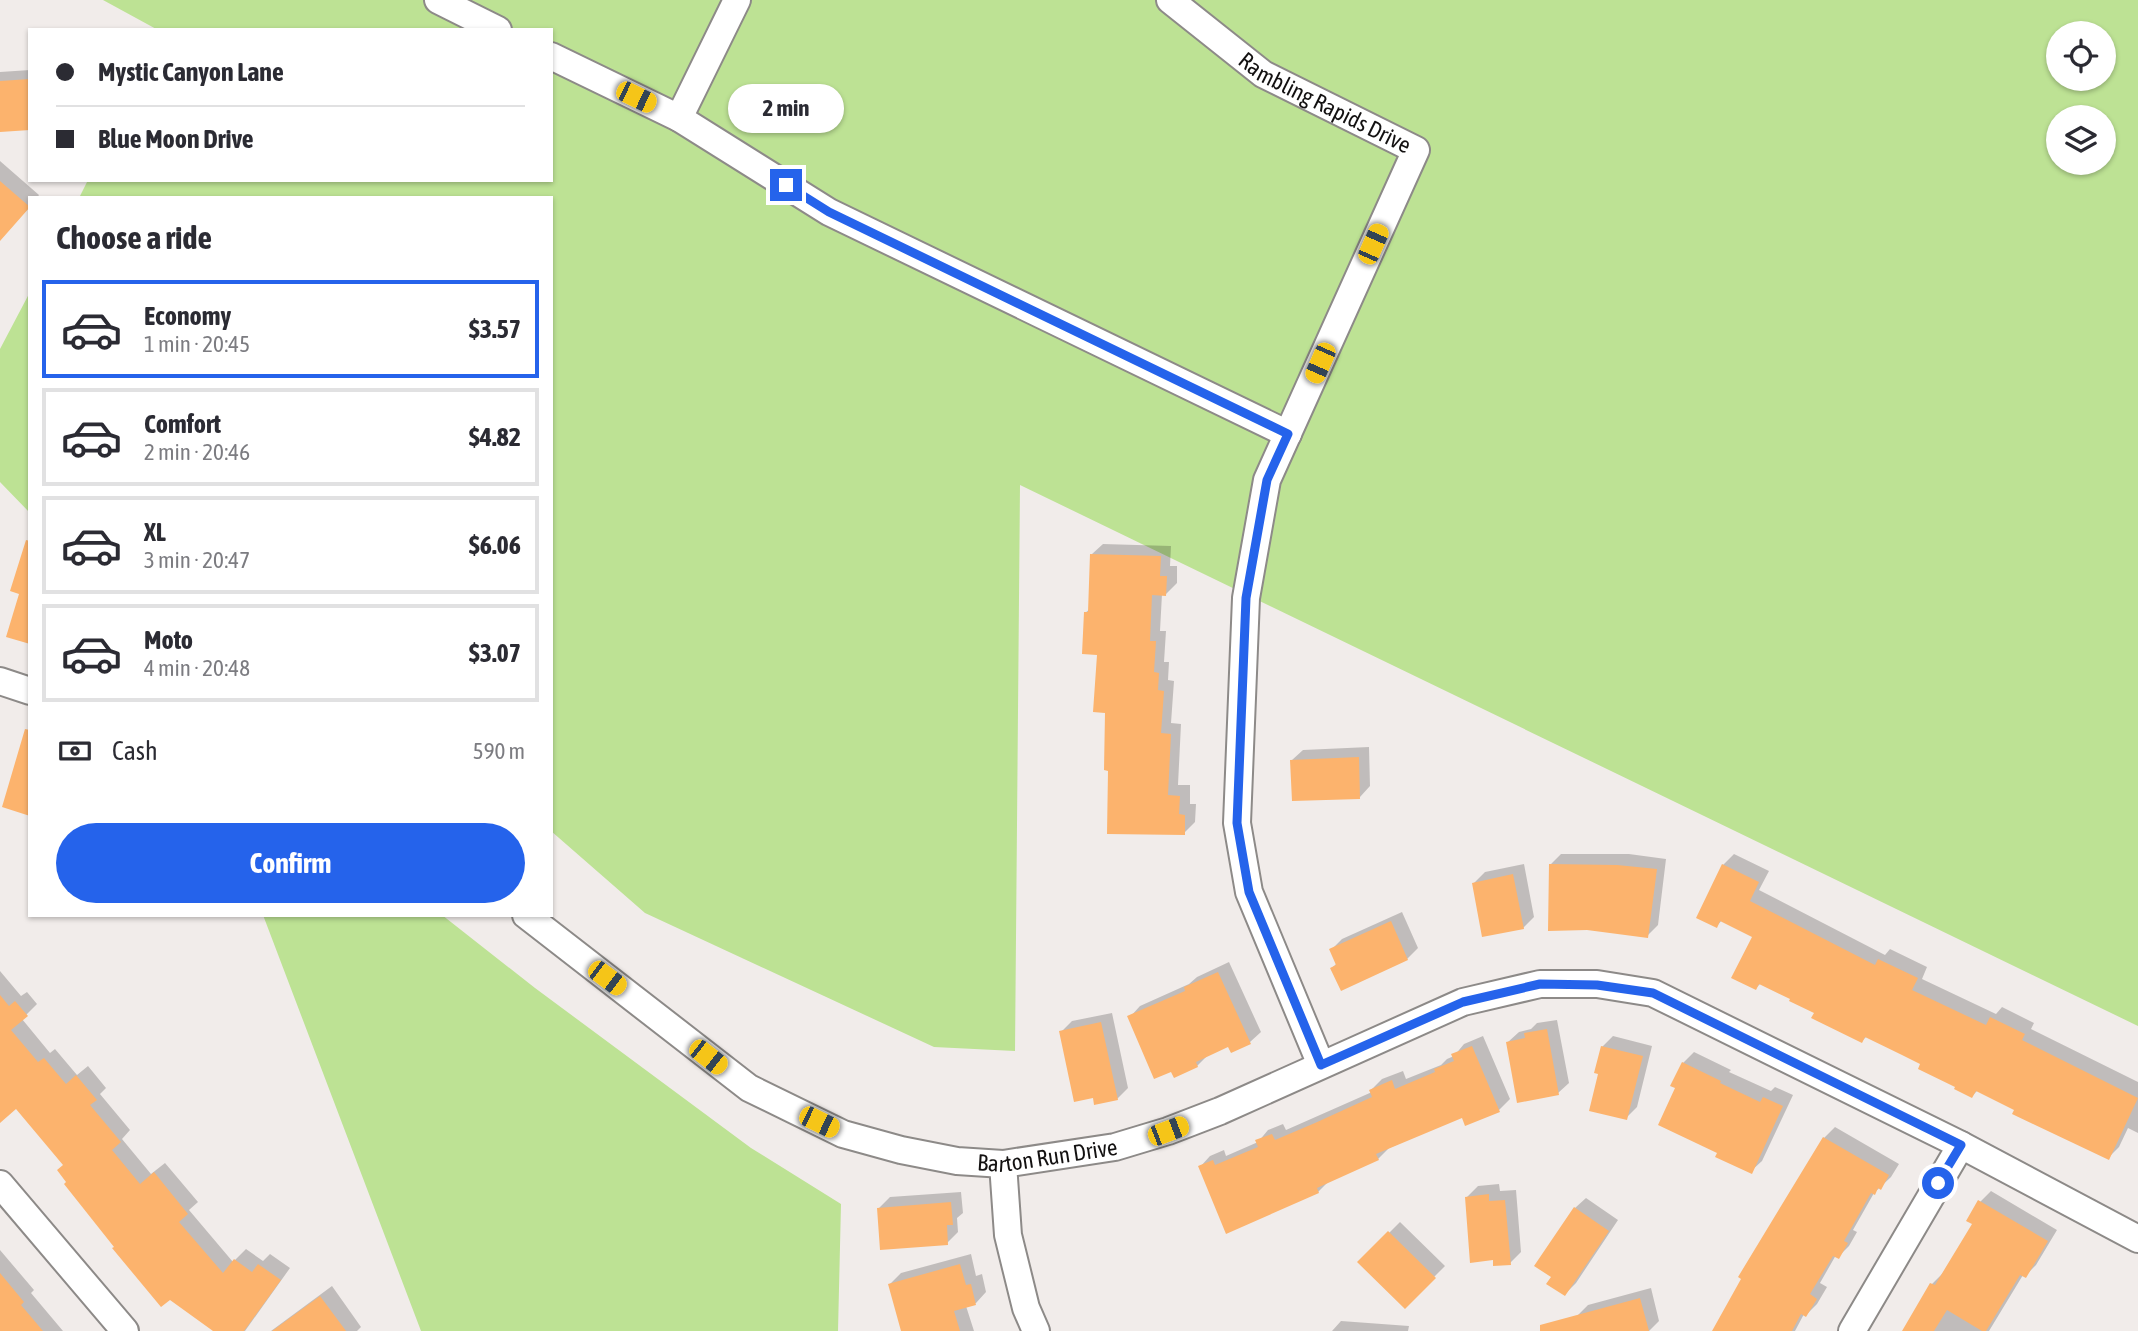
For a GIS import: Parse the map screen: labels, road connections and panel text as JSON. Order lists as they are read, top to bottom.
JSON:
{
  "streets": {
    "street": ["Rambling Rapids Drive", "Barton Run Drive"]
  },
  "crossings": [
    ["Rambling Rapids Drive", "Barton Run Drive"]
  ],
  "page": {
    "banner": ["Mystic Canyon Lane", "Blue Moon Drive"],
    "bubble": "2 min",
    "heading": "Choose a ride",
    "list": [
      {
        "name": "Economy",
        "note": "1 min · 20:45",
        "value": "$3.57"
      },
      {
        "name": "Comfort",
        "note": "2 min · 20:46",
        "value": "$4.82"
      },
      {
        "name": "XL",
        "note": "3 min · 20:47",
        "value": "$6.06"
      },
      {
        "name": "Moto",
        "note": "4 min · 20:48",
        "value": "$3.07"
      }
    ],
    "pay": ["Cash", "590 m"],
    "buttons": "Confirm"
  }
}
